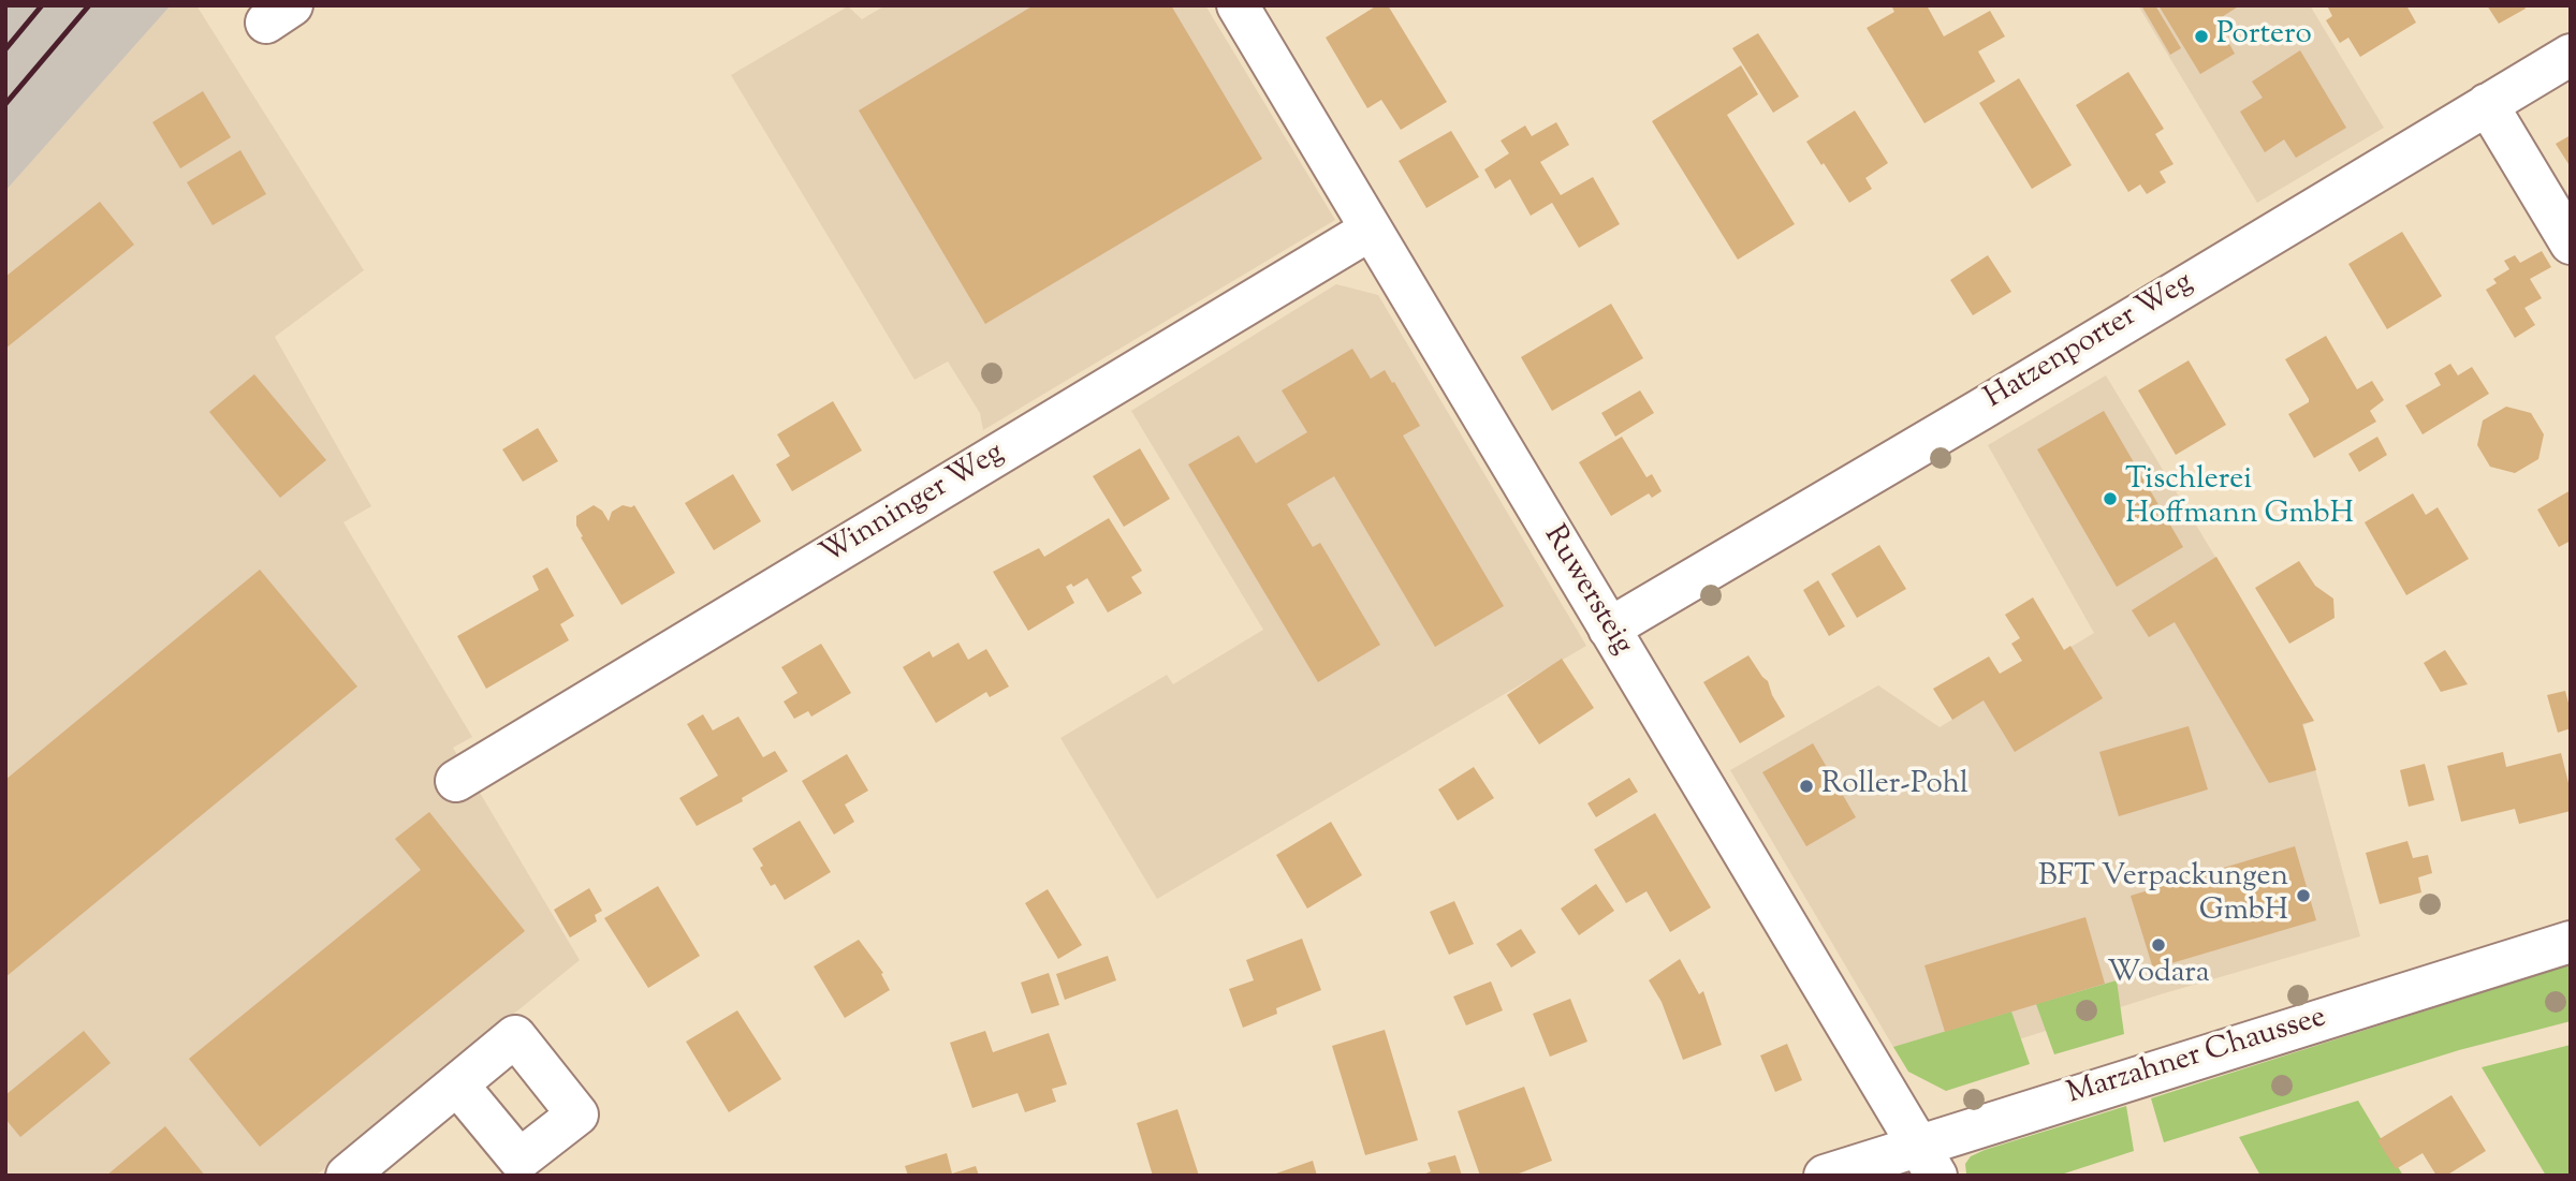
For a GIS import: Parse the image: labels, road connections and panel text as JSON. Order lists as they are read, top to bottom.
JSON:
{
  "streets": {
    "street": [
      "Hatzenporter Weg",
      "Winninger Weg",
      "Ruwersteig",
      "Marzahner Chaussee"
    ]
  },
  "crossings": [
    ["Hatzenporter Weg", "Ruwersteig"],
    ["Winninger Weg", "Ruwersteig"],
    ["Ruwersteig", "Marzahner Chaussee"]
  ],
  "places": [
    "Portero",
    "Tischlerei Hoffmann GmbH",
    "Roller-Pohl",
    "BFT Verpackungen GmbH",
    "Wodara"
  ]
}
